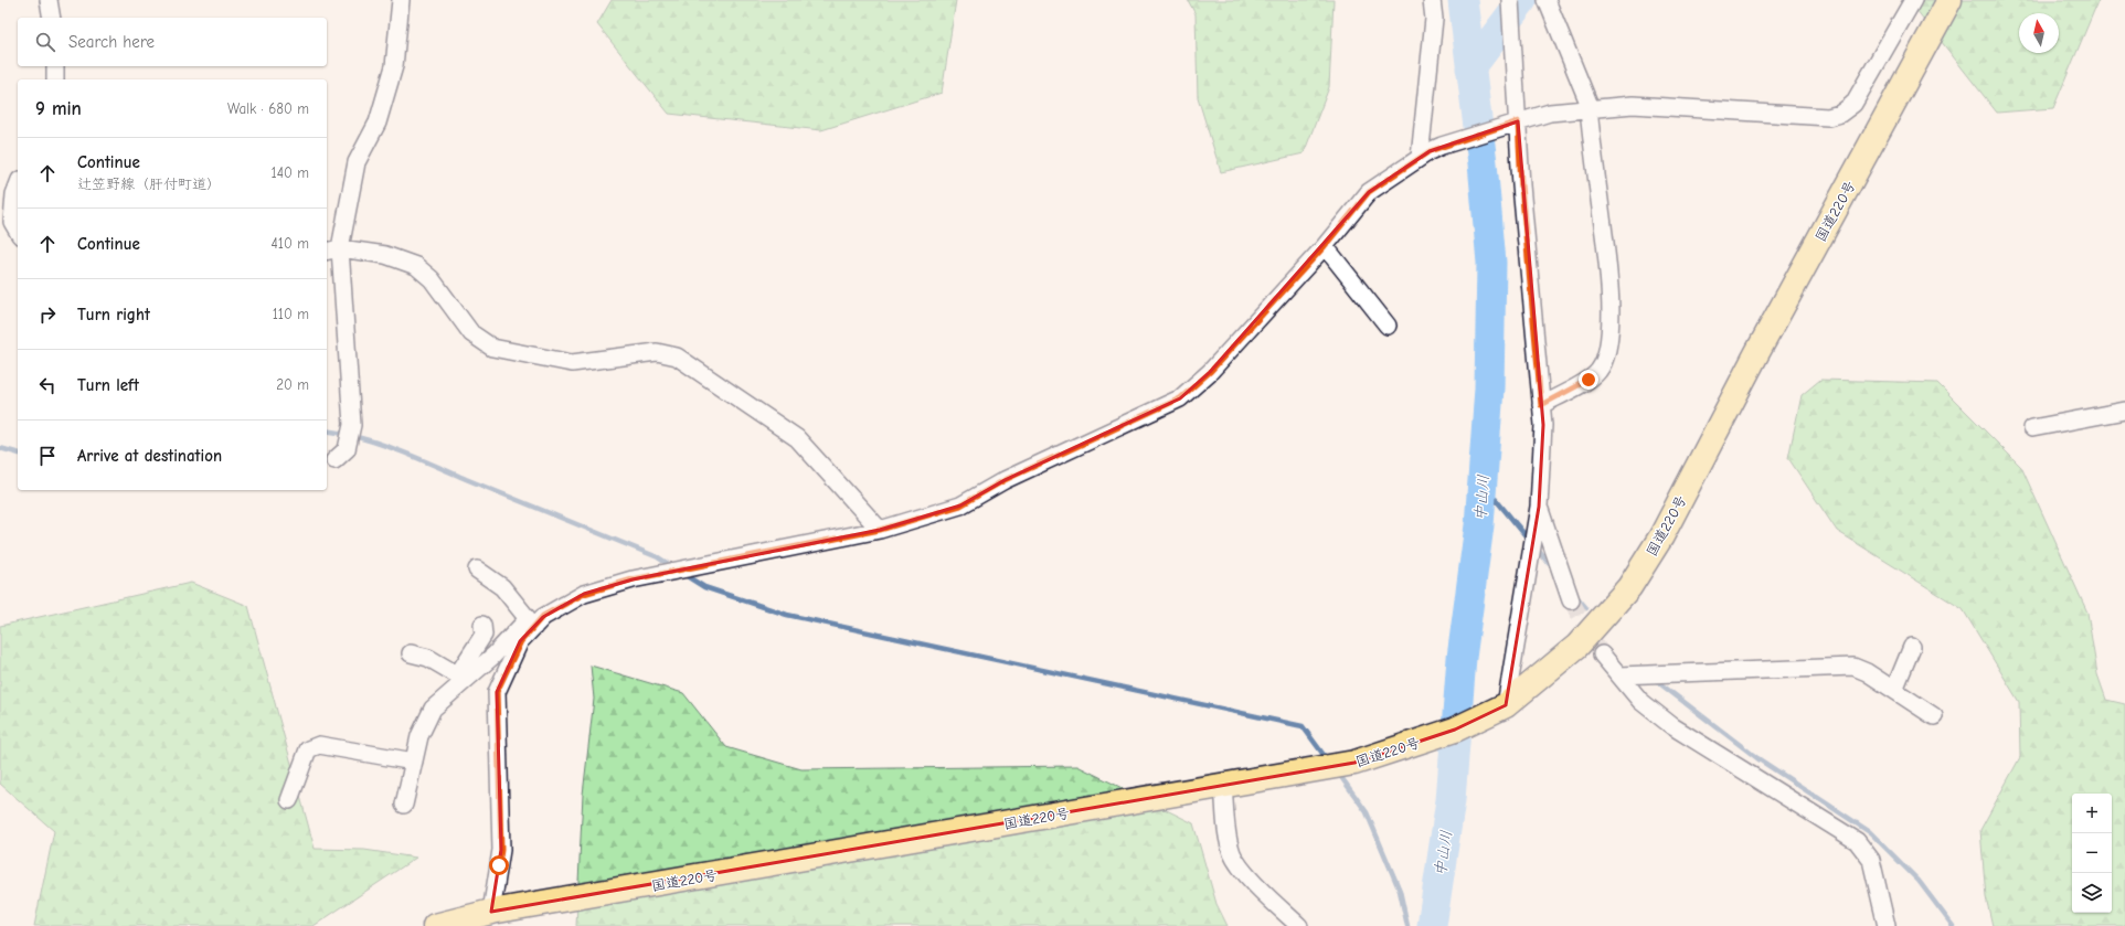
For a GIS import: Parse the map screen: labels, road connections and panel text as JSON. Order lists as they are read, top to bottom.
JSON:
{
  "streets": {
    "highway": ["国道220号"]
  },
  "water": ["中山川"],
  "north": "top",
  "page": {
    "search": "Search here",
    "heading": ["9 min", "Walk · 680 m"],
    "list": [
      ["Continue", "辻笠野線（肝付町道）", "140 m"],
      ["Continue", "410 m"],
      ["Turn right", "110 m"],
      ["Turn left", "20 m"],
      "Arrive at destination"
    ],
    "map_buttons": ["+", "−"]
  }
}
